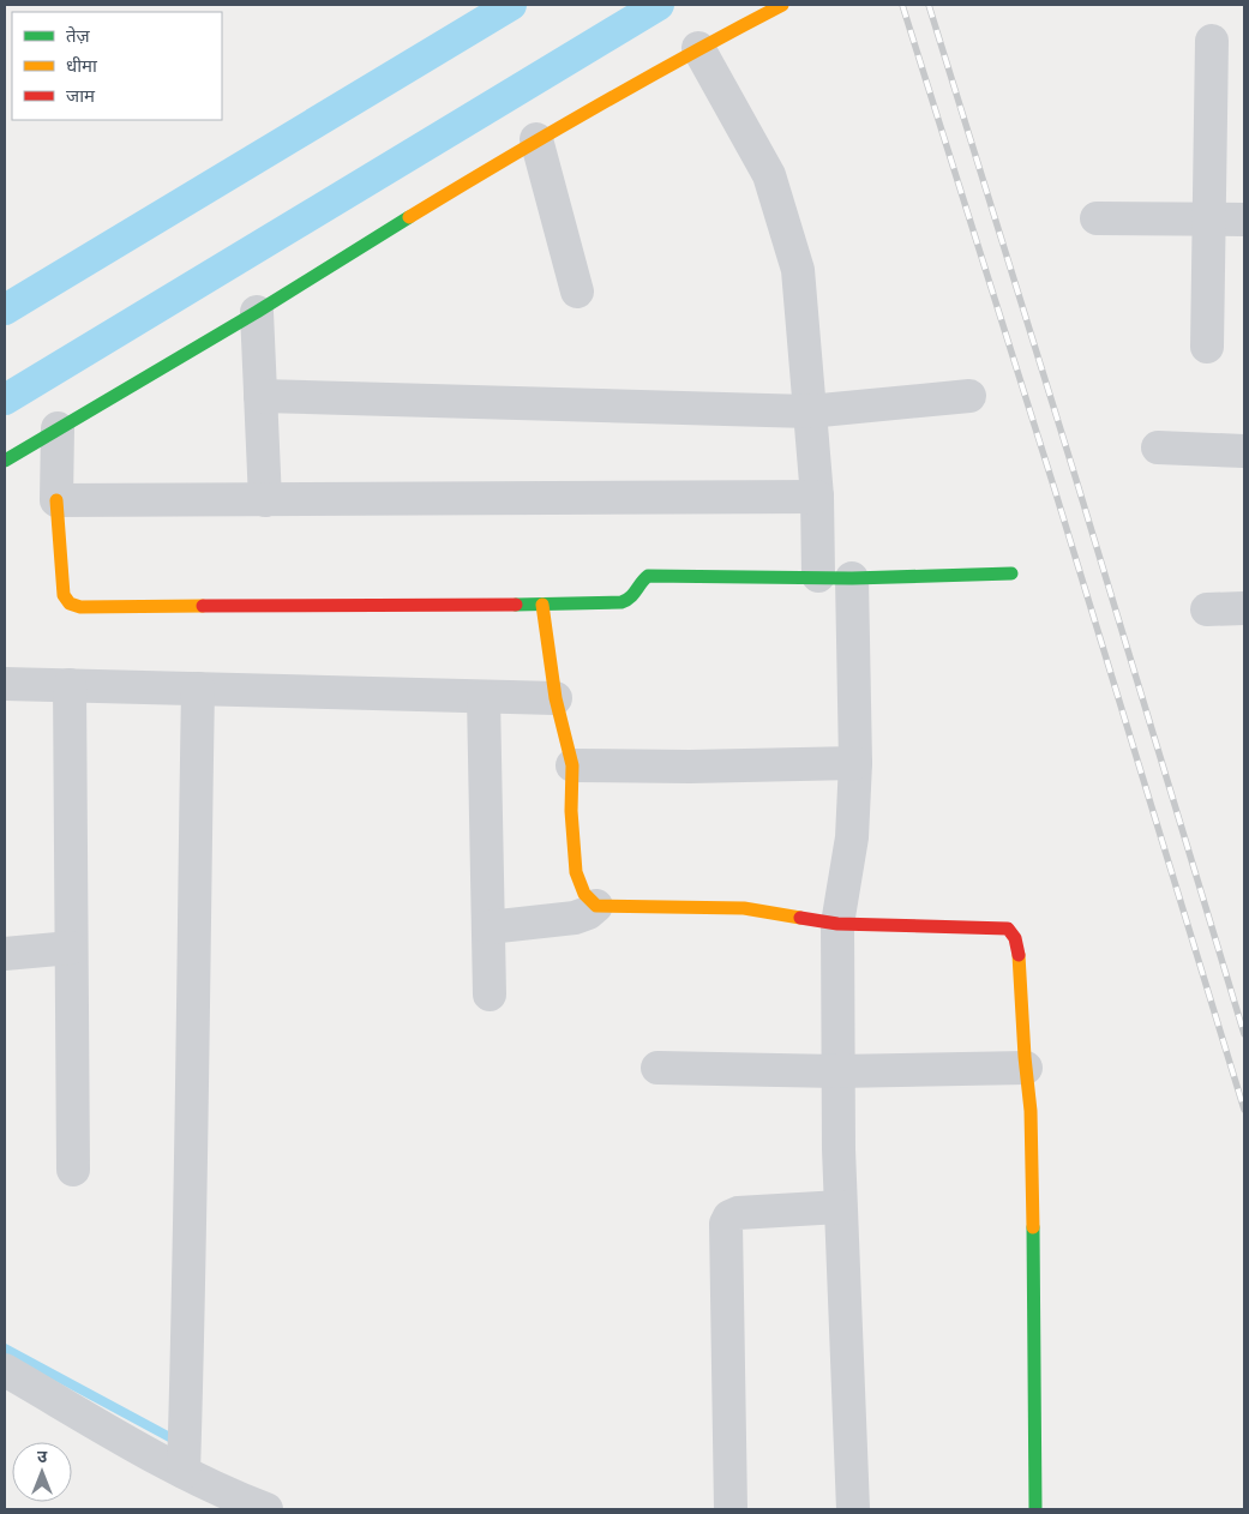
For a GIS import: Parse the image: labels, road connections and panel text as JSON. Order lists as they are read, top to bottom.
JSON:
{
  "legend": ["तेज़", "धीमा", "जाम"],
  "north": "top"
}
